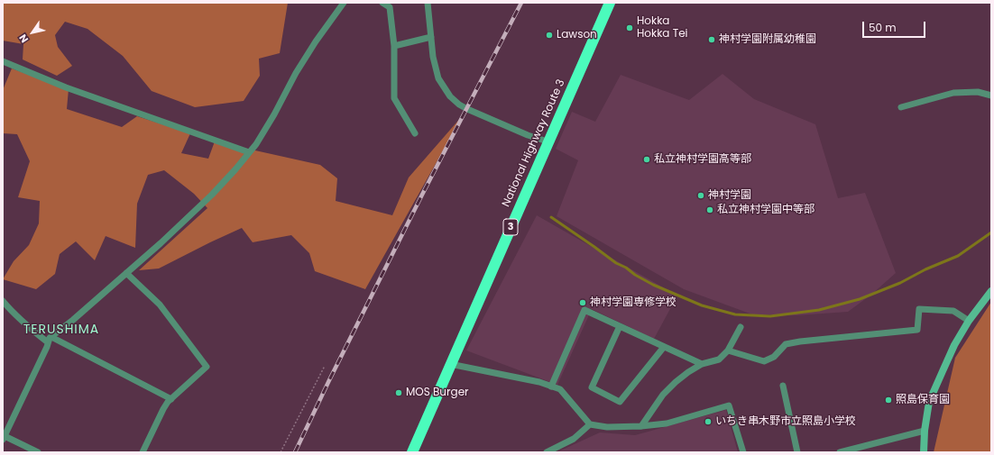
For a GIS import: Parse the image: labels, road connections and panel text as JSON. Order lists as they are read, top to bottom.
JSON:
{
  "streets": {
    "highway": ["National Highway Route 3", "3"]
  },
  "districts": ["TERUSHIMA"],
  "places": [
    "Hokka Hokka Tei",
    "Lawson",
    "神村学園附属幼稚園",
    "私立神村学園高等部",
    "神村学園",
    "私立神村学園中等部",
    "神村学園専修学校",
    "MOS Burger",
    "照島保育園",
    "いちき串木野市立照島小学校"
  ],
  "scale_bar": "50 m",
  "north": "bottom left"
}
